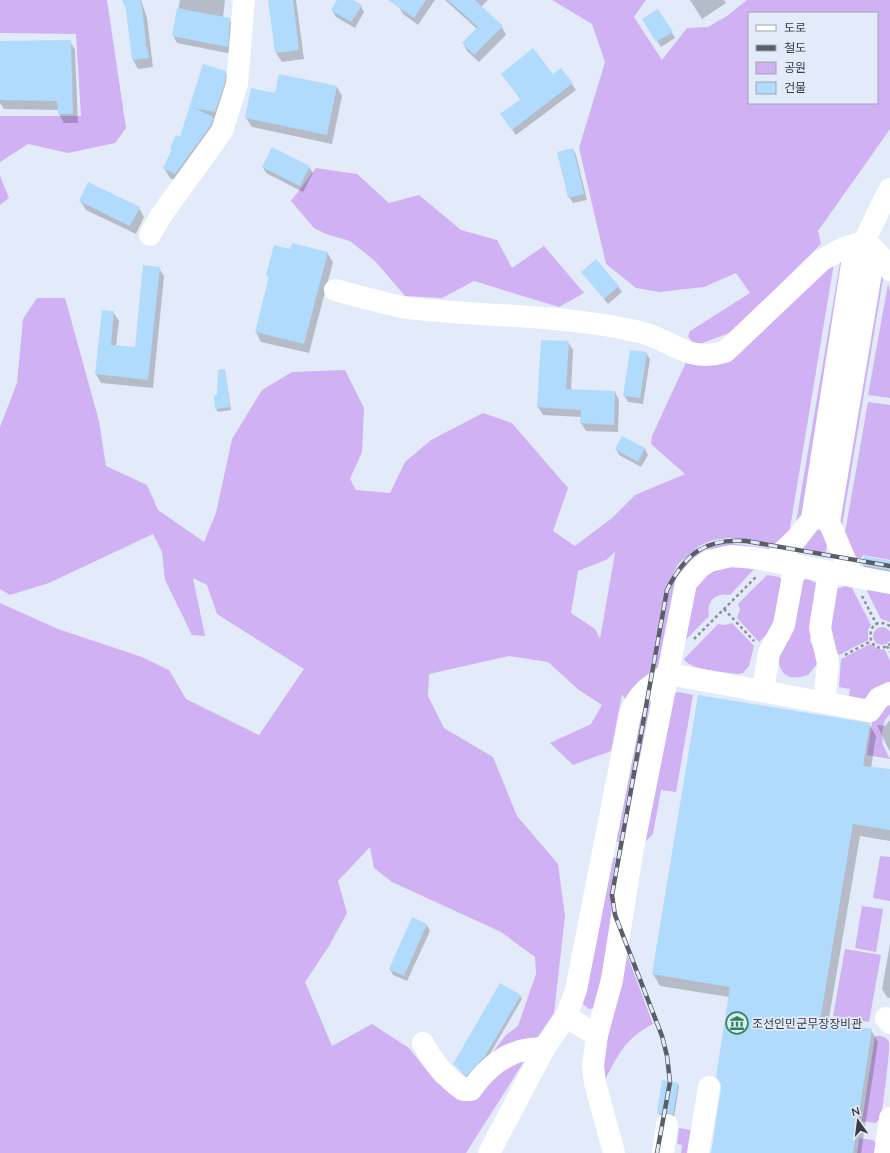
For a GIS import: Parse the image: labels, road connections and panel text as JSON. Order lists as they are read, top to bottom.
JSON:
{
  "places": {
    "museum": ["조선인민군무장장비관"]
  },
  "legend": [
    "도로",
    "철도",
    "공원",
    "건물"
  ],
  "north": "top"
}
